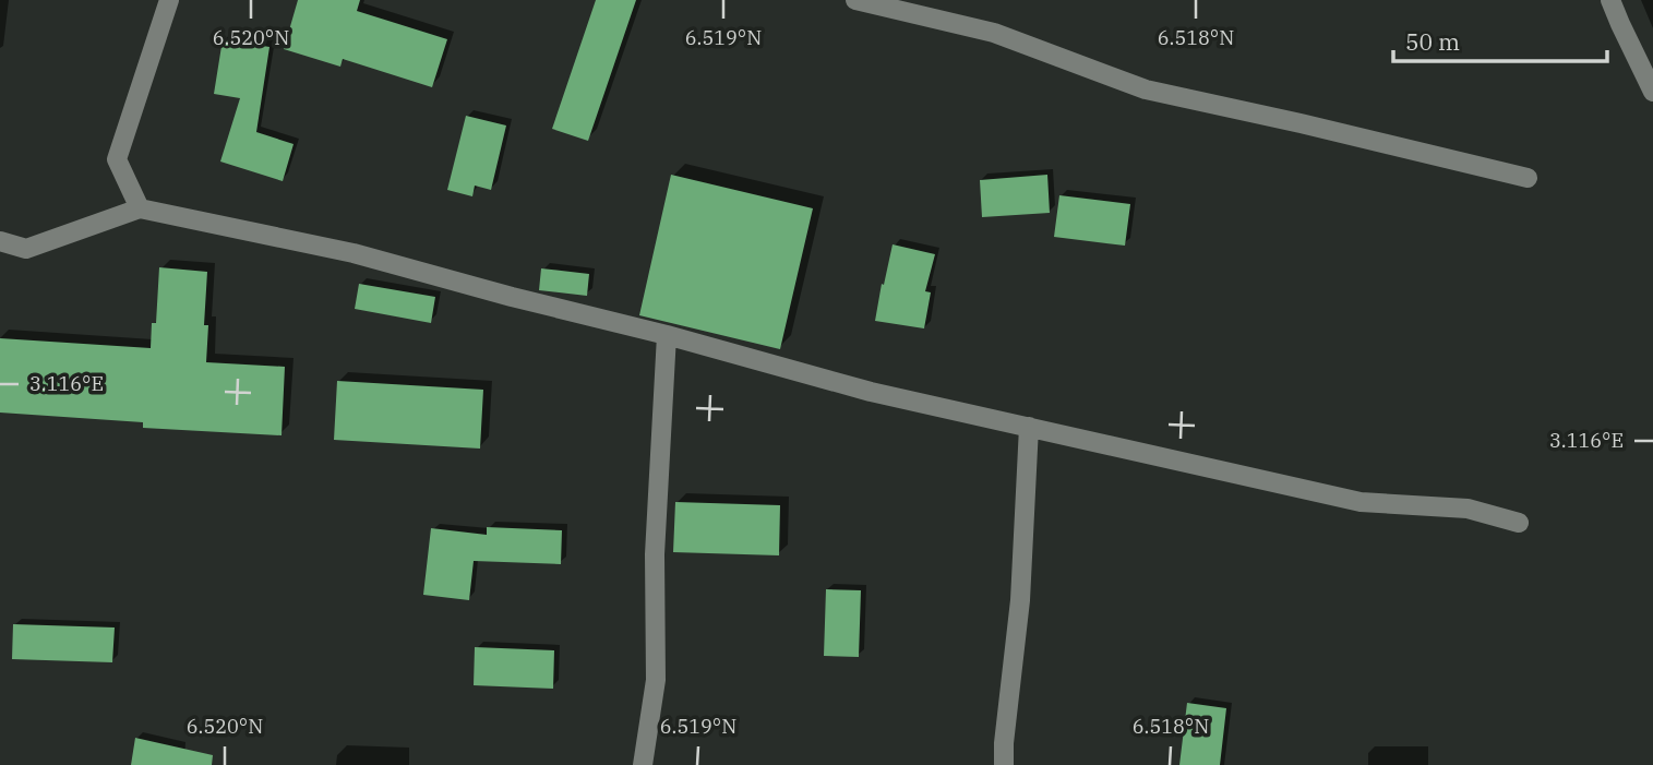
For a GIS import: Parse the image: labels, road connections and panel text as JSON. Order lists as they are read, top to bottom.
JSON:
{
  "scale_bar": "50 m",
  "coordinates": [
    "6.520°N",
    "6.519°N",
    "6.518°N",
    "3.116°E"
  ]
}
